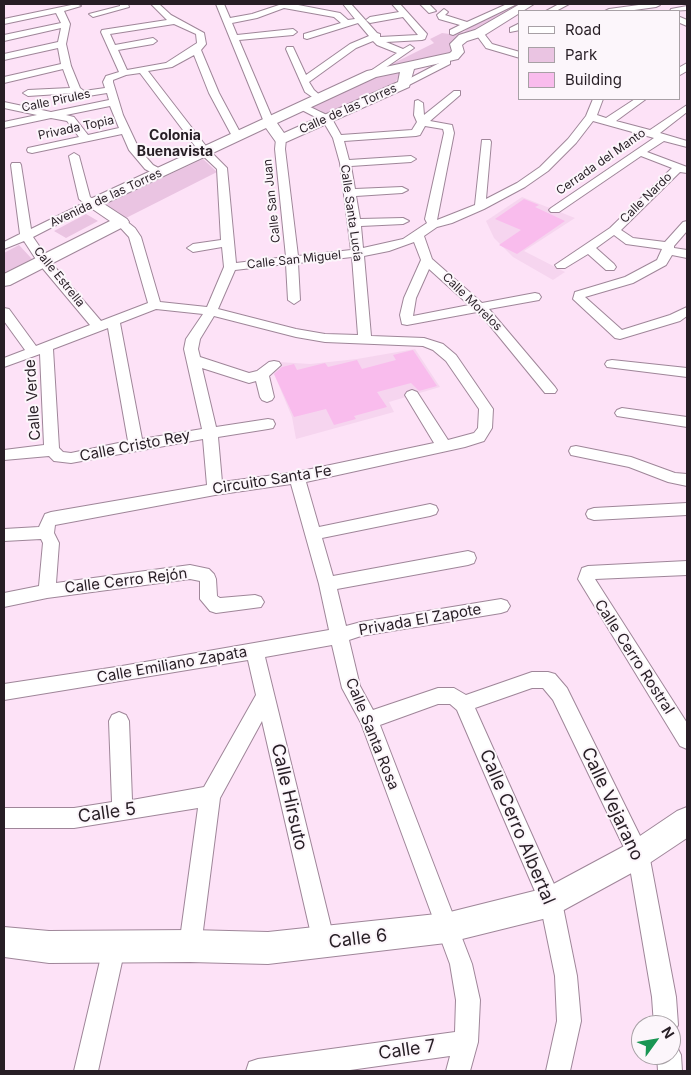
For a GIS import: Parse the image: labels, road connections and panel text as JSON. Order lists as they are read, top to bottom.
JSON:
{
  "streets": {
    "street": [
      "Calle Pirules",
      "Calle de las Torres",
      "Privada Topia",
      "Cerrada del Manto",
      "Avenida de las Torres",
      "Calle Nardo",
      "Calle San Juan",
      "Calle Santa Lucía",
      "Calle San Miguel",
      "Calle Estrella",
      "Calle Morelos",
      "Calle Verde",
      "Calle Cristo Rey",
      "Circuito Santa Fe",
      "Calle Cerro Rejón",
      "Privada El Zapote",
      "Calle Cerro Rostral",
      "Calle Emiliano Zapata",
      "Calle Santa Rosa",
      "Calle Hirsuto",
      "Calle Vejarano",
      "Calle 5",
      "Calle Cerro Albertal",
      "Calle 6",
      "Calle 7"
    ]
  },
  "crossings": [
    ["Calle de las Torres", "Avenida de las Torres"],
    ["Calle de las Torres", "Calle San Juan"],
    ["Calle de las Torres", "Calle Santa Lucía"],
    ["Avenida de las Torres", "Calle Estrella"],
    ["Calle San Juan", "Calle San Miguel"],
    ["Calle Santa Lucía", "Calle San Miguel"],
    ["Calle Santa Lucía", "Circuito Santa Fe"],
    ["Calle San Miguel", "Calle Morelos"],
    ["Calle Verde", "Calle Cristo Rey"],
    ["Circuito Santa Fe", "Calle Santa Rosa"],
    ["Privada El Zapote", "Calle Emiliano Zapata"],
    ["Privada El Zapote", "Calle Santa Rosa"],
    ["Calle Emiliano Zapata", "Calle Santa Rosa"],
    ["Calle Emiliano Zapata", "Calle Hirsuto"],
    ["Calle Santa Rosa", "Calle 6"],
    ["Calle Santa Rosa", "Calle 7"],
    ["Calle Hirsuto", "Calle 6"],
    ["Calle Vejarano", "Calle Cerro Albertal"],
    ["Calle Vejarano", "Calle 6"],
    ["Calle Cerro Albertal", "Calle 6"]
  ],
  "districts": ["Colonia Buenavista"],
  "legend": ["Road", "Park", "Building"],
  "north": "top right"
}
